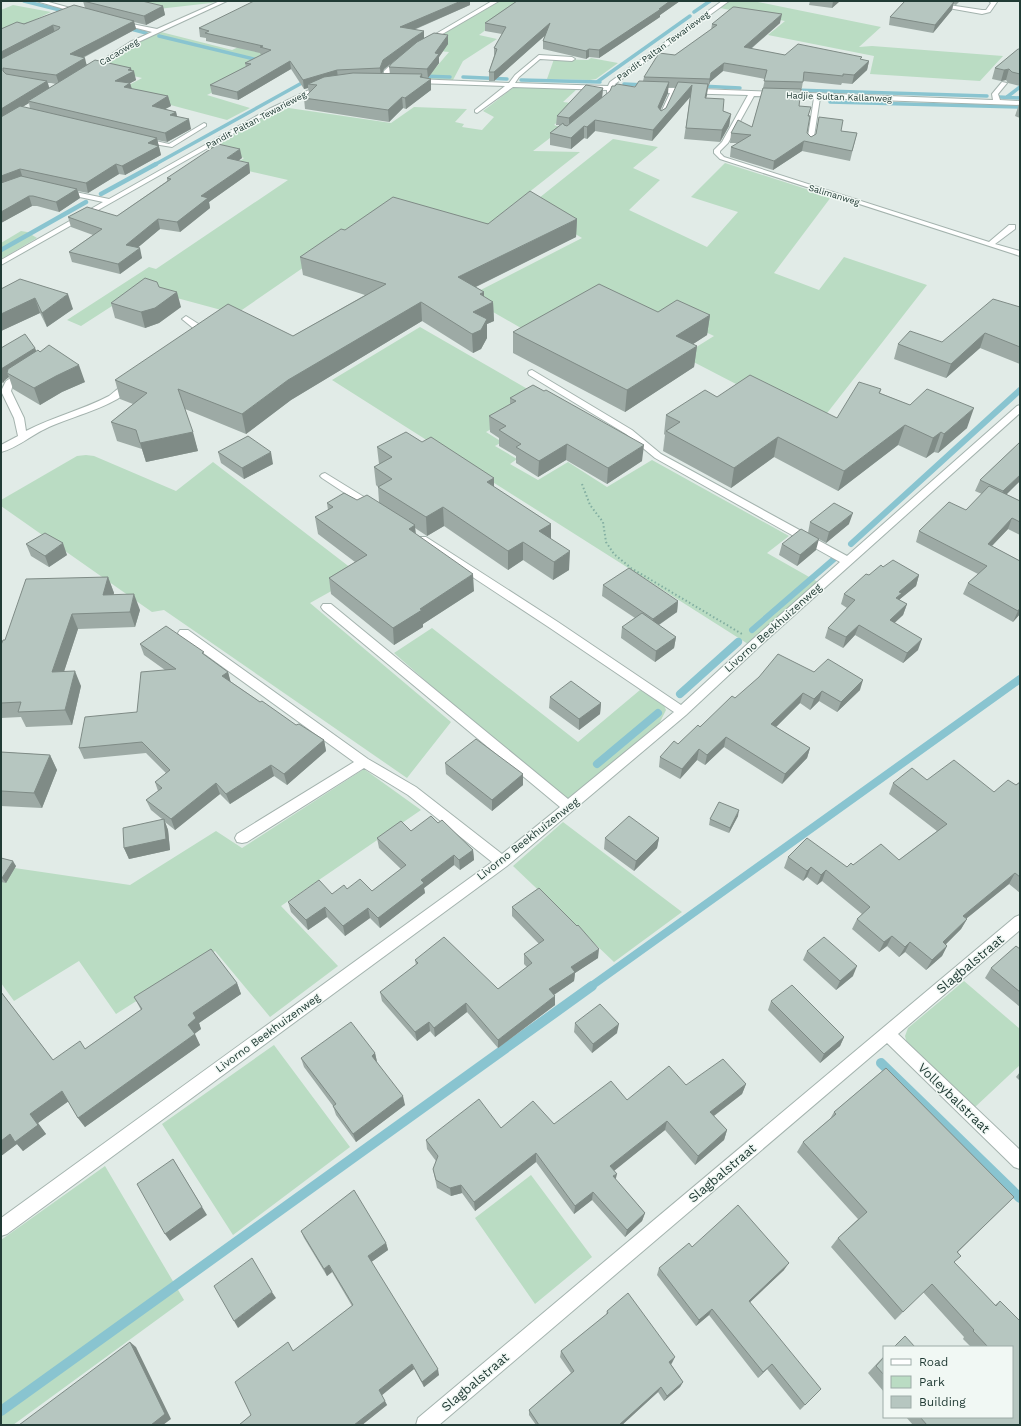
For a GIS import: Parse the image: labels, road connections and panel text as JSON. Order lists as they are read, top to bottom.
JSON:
{
  "streets": {
    "street": [
      "Pandit Paltan Tewarieweg",
      "Cacaoweg",
      "Hadjie Sultan Kallanweg",
      "Salimanweg",
      "Livorno Beekhuizenweg",
      "Slagbalstraat",
      "Volleybalstraat"
    ]
  },
  "crossings": [
    ["Hadjie Sultan Kallanweg", "Salimanweg"],
    ["Slagbalstraat", "Volleybalstraat"]
  ],
  "legend": ["Road", "Park", "Building"]
}
